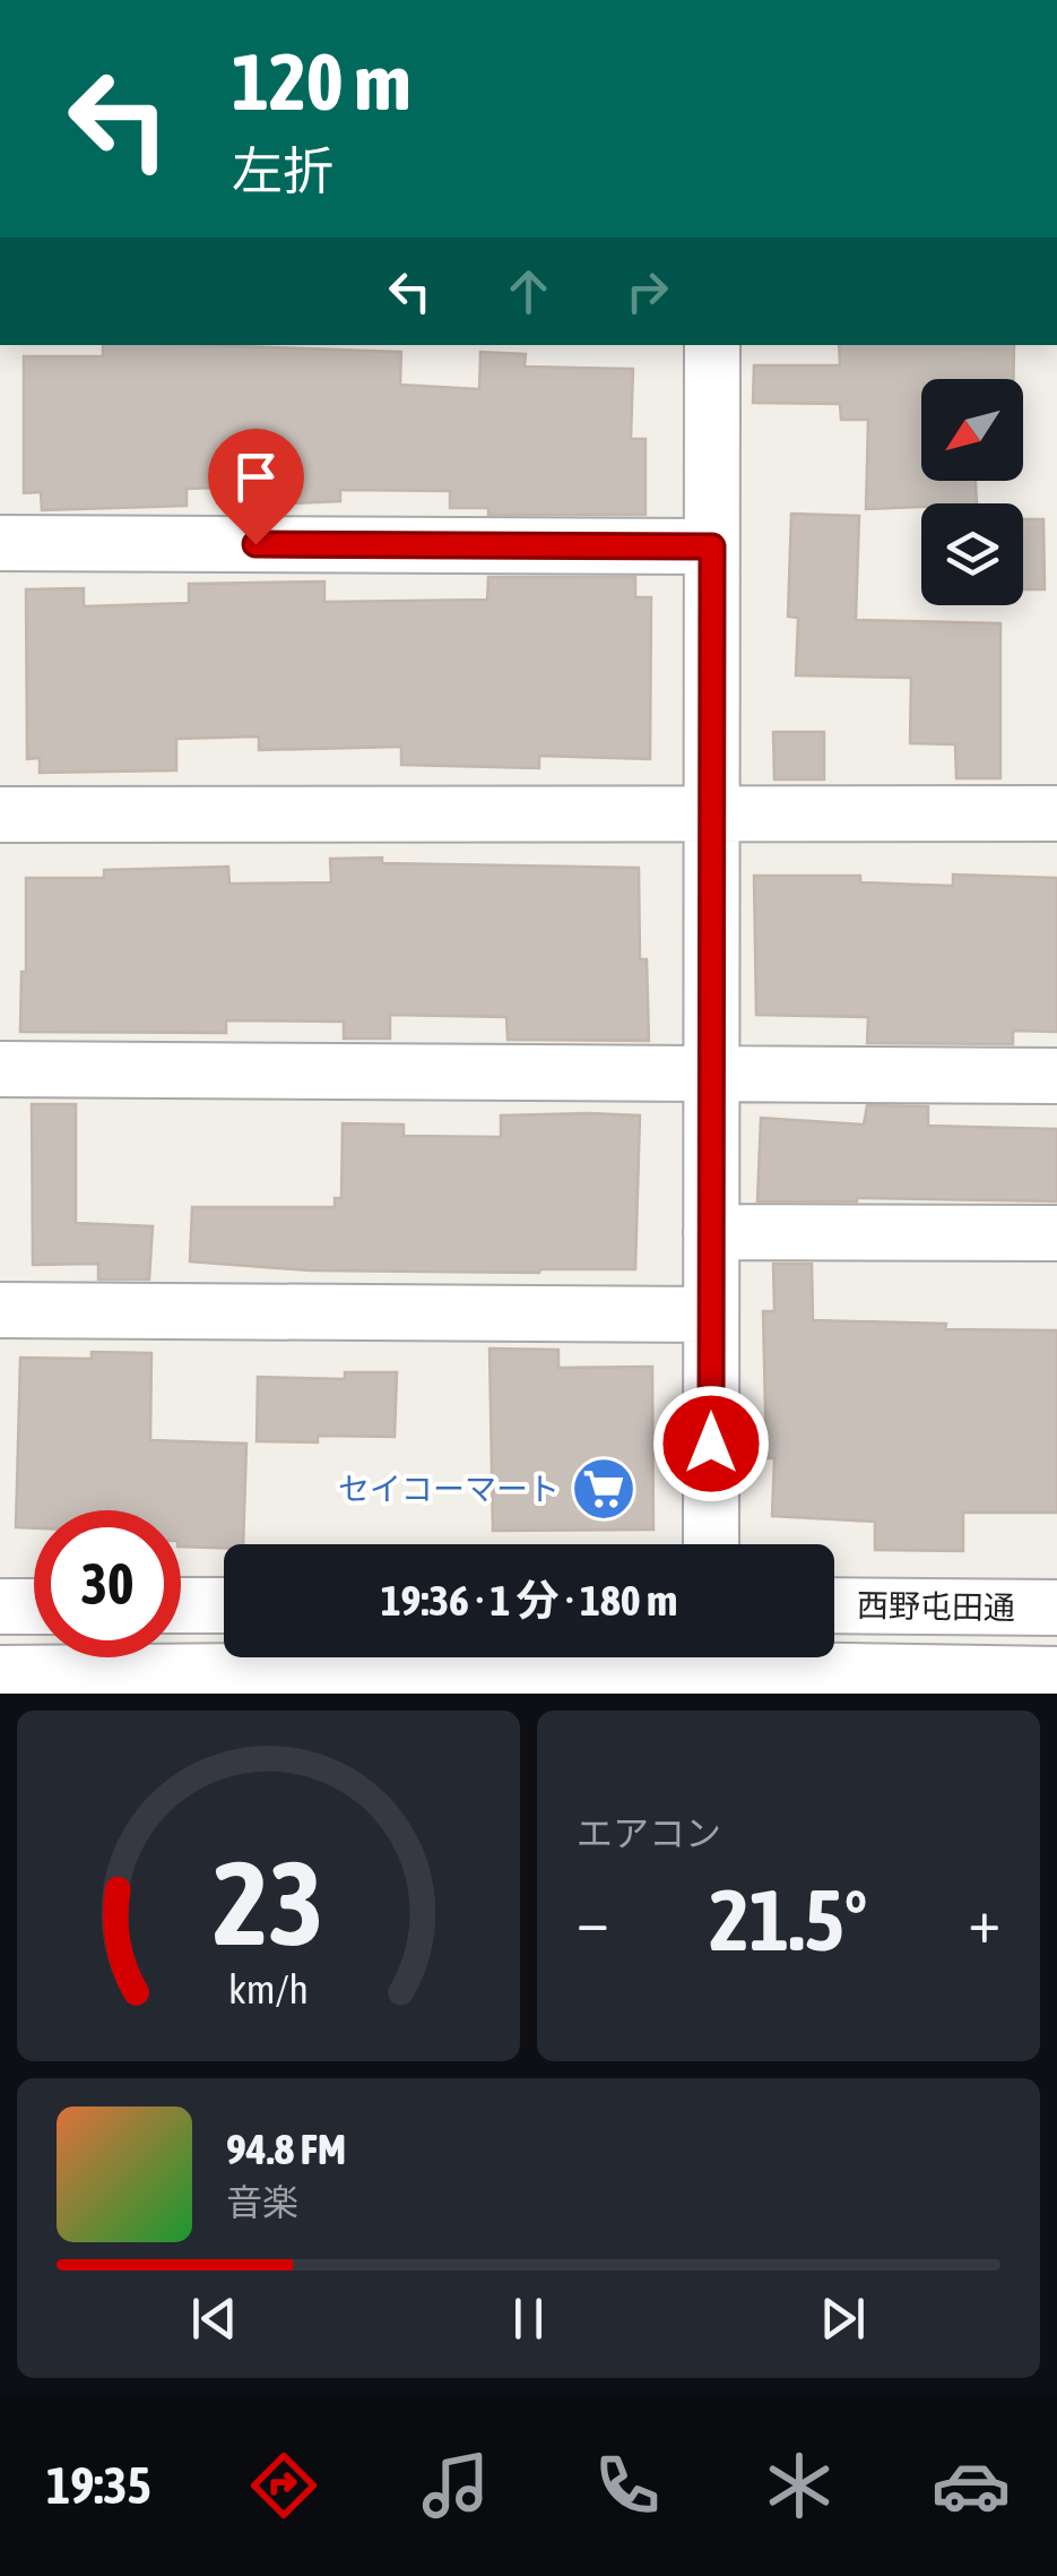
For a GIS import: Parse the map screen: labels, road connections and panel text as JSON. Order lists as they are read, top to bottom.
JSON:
{
  "streets": {
    "street": ["西野屯田通"]
  },
  "places": {
    "supermarket": ["セイコーマート"]
  },
  "north": "bottom left",
  "page": {
    "turn": ["120 m", "左折"],
    "limit": "30",
    "trip": "19:36 · 1 分 · 180 m",
    "tile": "エアコン",
    "heat": ["−", "21.5°", "+"],
    "song": ["94.8 FM", "音楽"],
    "tabs": "19:35",
    "gauge": ["23", "km/h"]
  }
}
